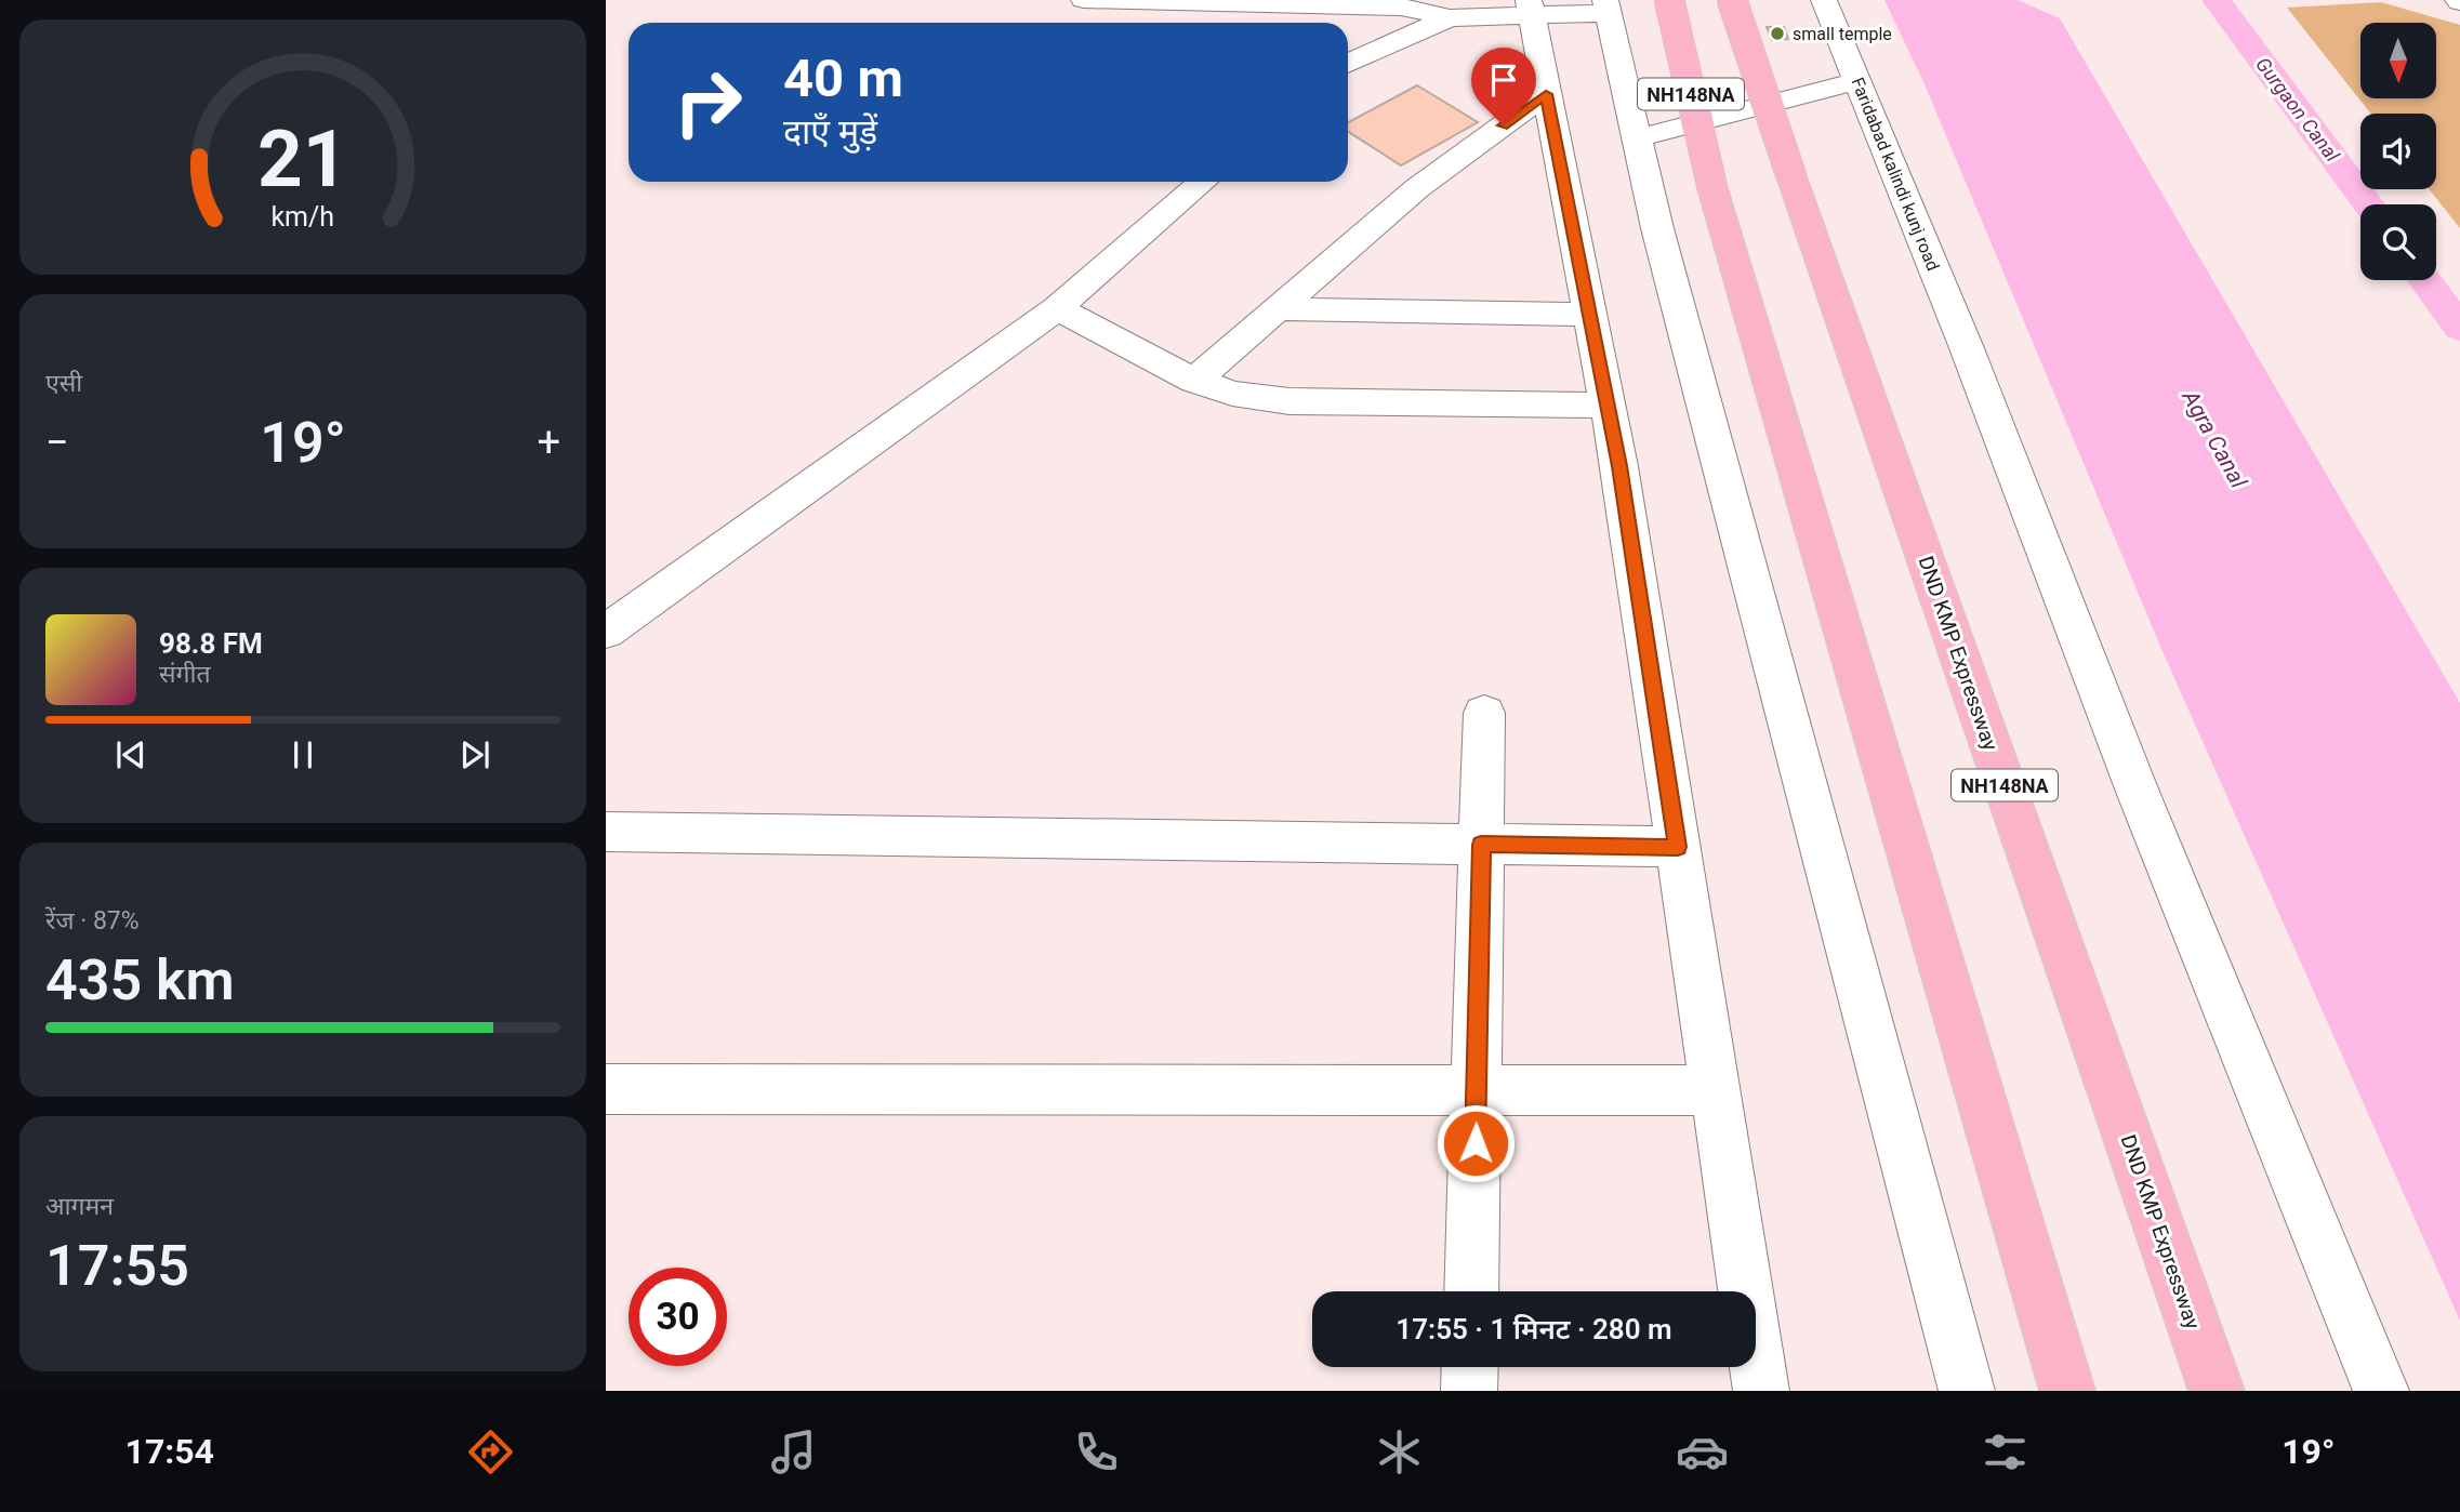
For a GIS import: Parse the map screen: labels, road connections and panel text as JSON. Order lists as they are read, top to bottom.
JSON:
{
  "streets": {
    "highway": ["NH148NA", "DND KMP Expressway"],
    "street": ["Faridabad kalindi kunj road"]
  },
  "water": ["Gurgaon Canal", "Agra Canal"],
  "places": ["small temple"],
  "north": "bottom",
  "page": {
    "turn": ["40 m", "दाएँ मुड़ें"],
    "tile": [
      "एसी",
      ["रेंज · 87%", "435 km"],
      ["आगमन", "17:55"]
    ],
    "heat": ["−", "19°", "+"],
    "song": ["98.8 FM", "संगीत"],
    "limit": "30",
    "trip": "17:55 · 1 मिनट · 280 m",
    "tabs": ["17:54", "19°"],
    "gauge": ["21", "km/h"]
  }
}
